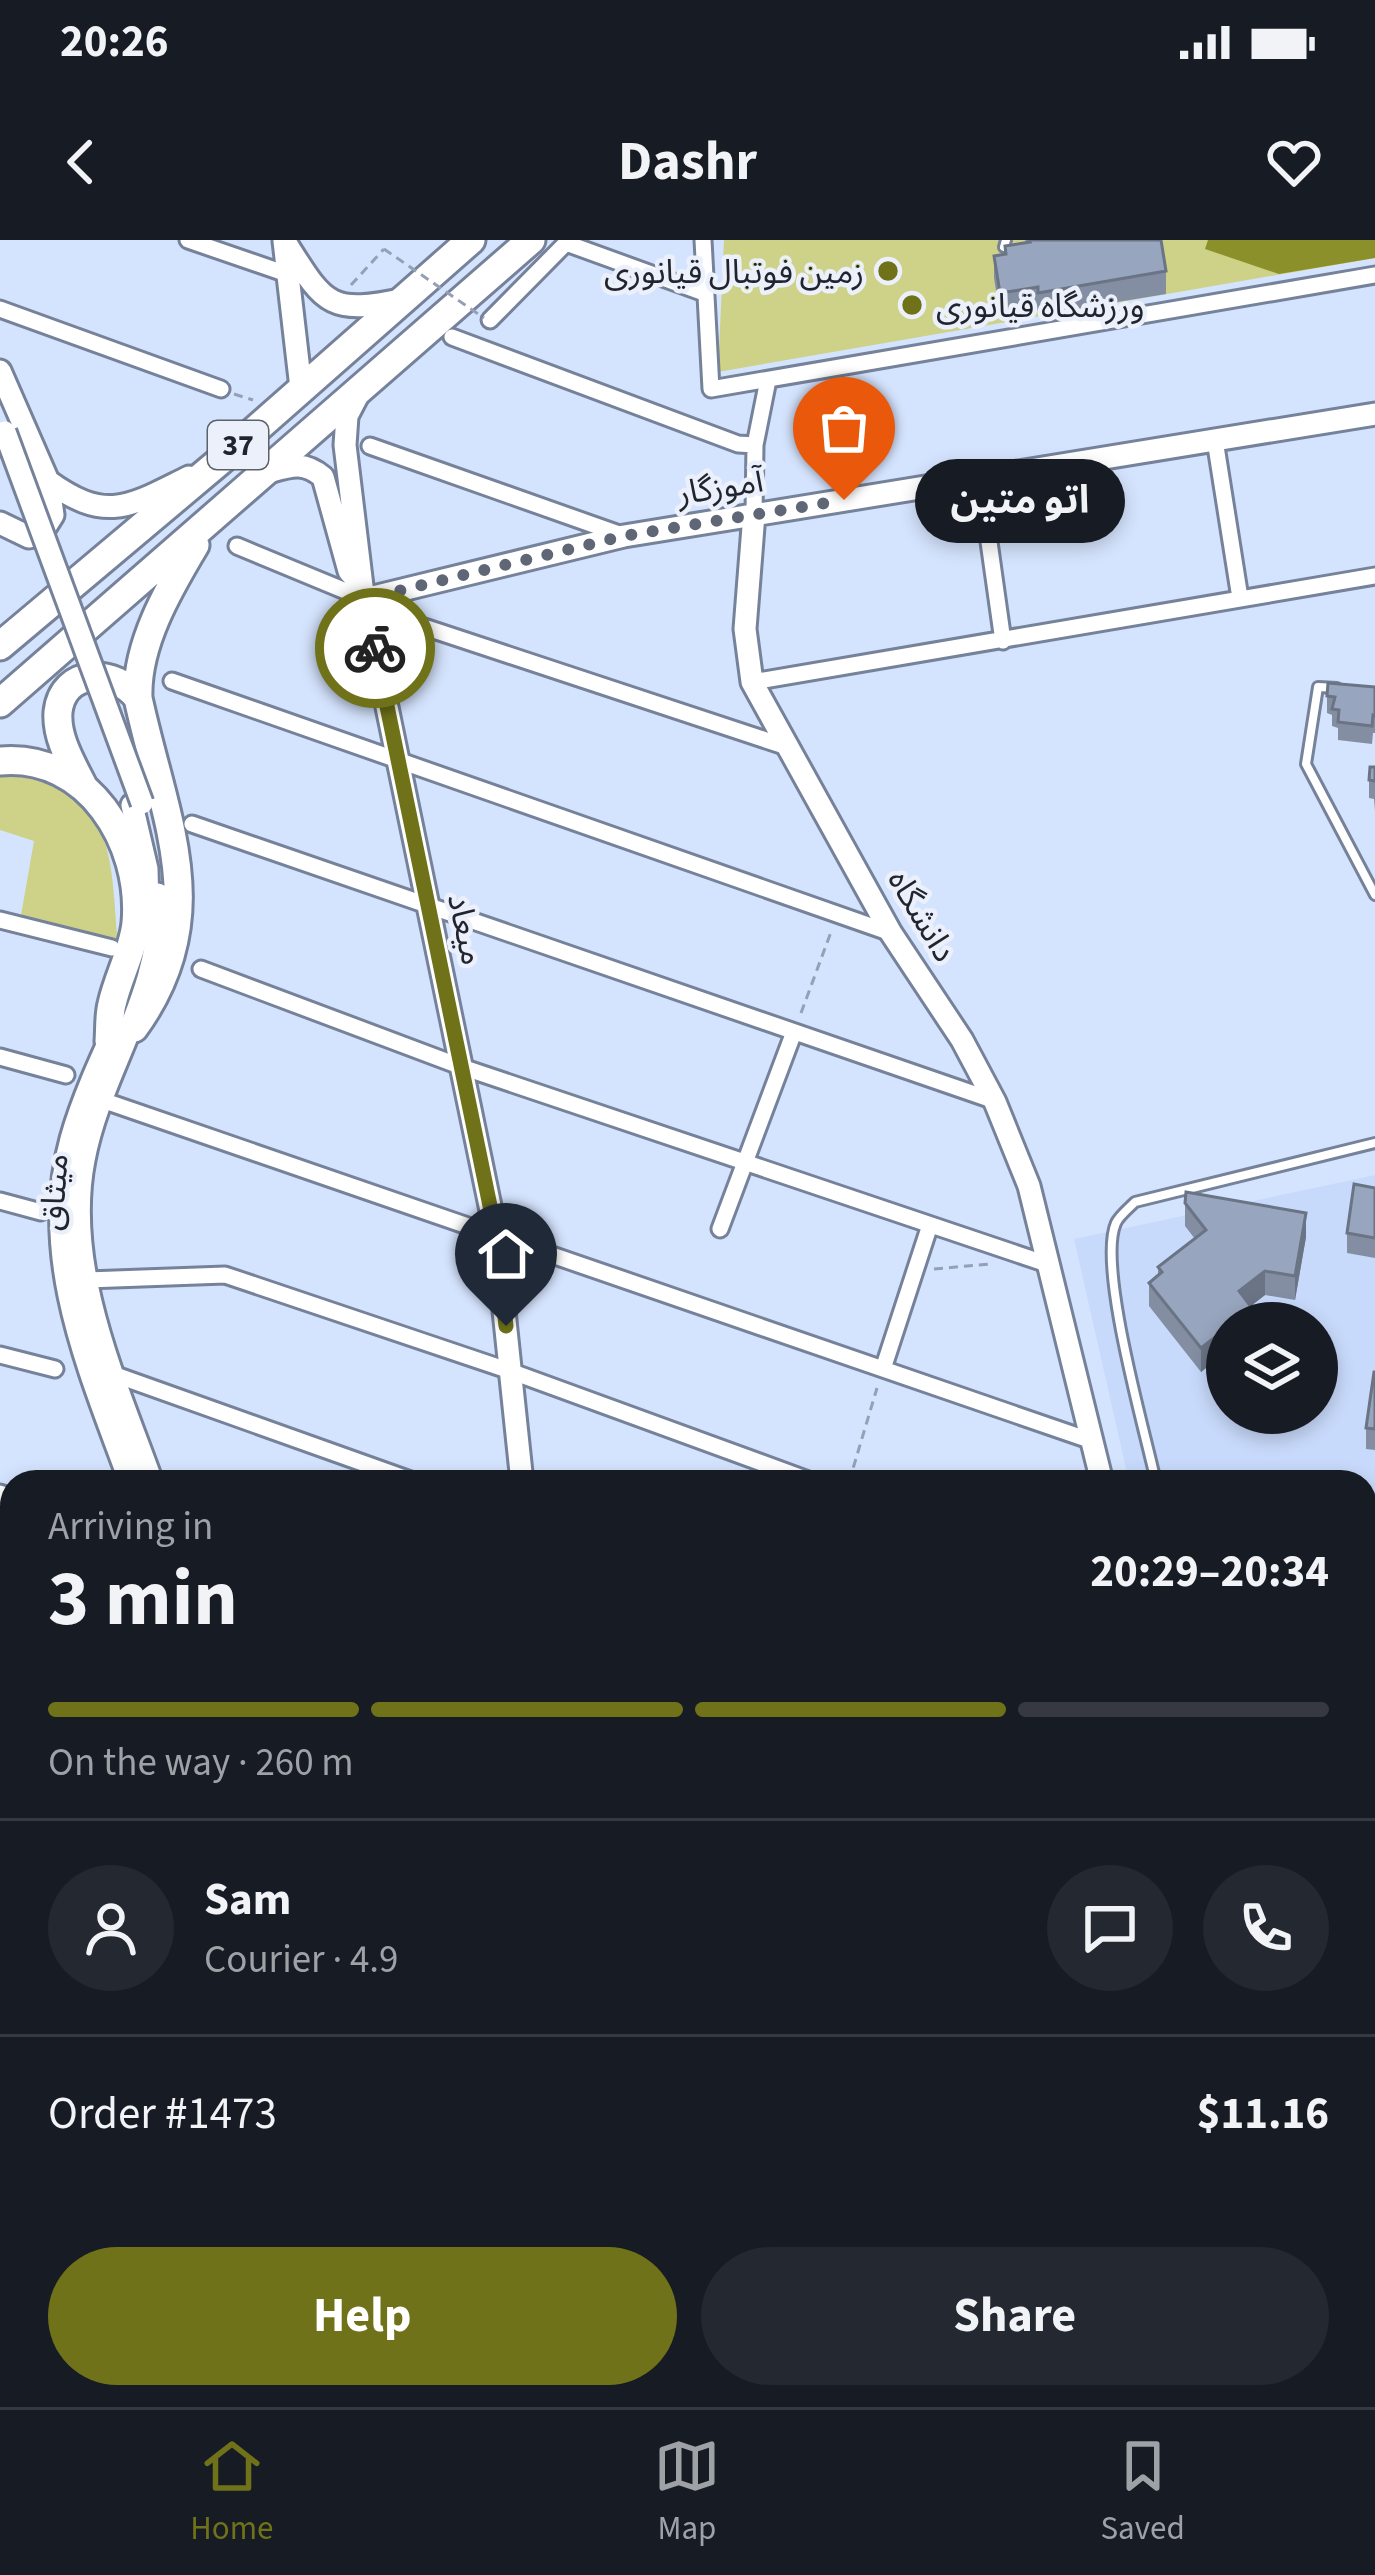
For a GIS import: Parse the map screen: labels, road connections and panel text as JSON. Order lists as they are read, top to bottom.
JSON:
{
  "streets": {
    "highway": ["37"],
    "street": [
      "آموزگار",
      "دانشگاه",
      "میعاد",
      "میثاق"
    ]
  },
  "crossings": [
    ["37", "میعاد"],
    ["آموزگار", "دانشگاه"],
    ["آموزگار", "میعاد"]
  ],
  "places": ["زمین فوتبال قیانوری", "ورزشگاه قیانوری", "اتو متین"],
  "page": {
    "status": "20:26",
    "header": "Dashr",
    "bubble": "اتو متین",
    "heading": ["3 min", "Arriving in", "20:29–20:34"],
    "panel": [
      "Sam",
      "Courier · 4.9",
      "Order #1473",
      "$11.16"
    ],
    "bar": "On the way · 260 m",
    "buttons": ["Help", "Share"],
    "tabs": ["Home", "Map", "Saved"]
  }
}
